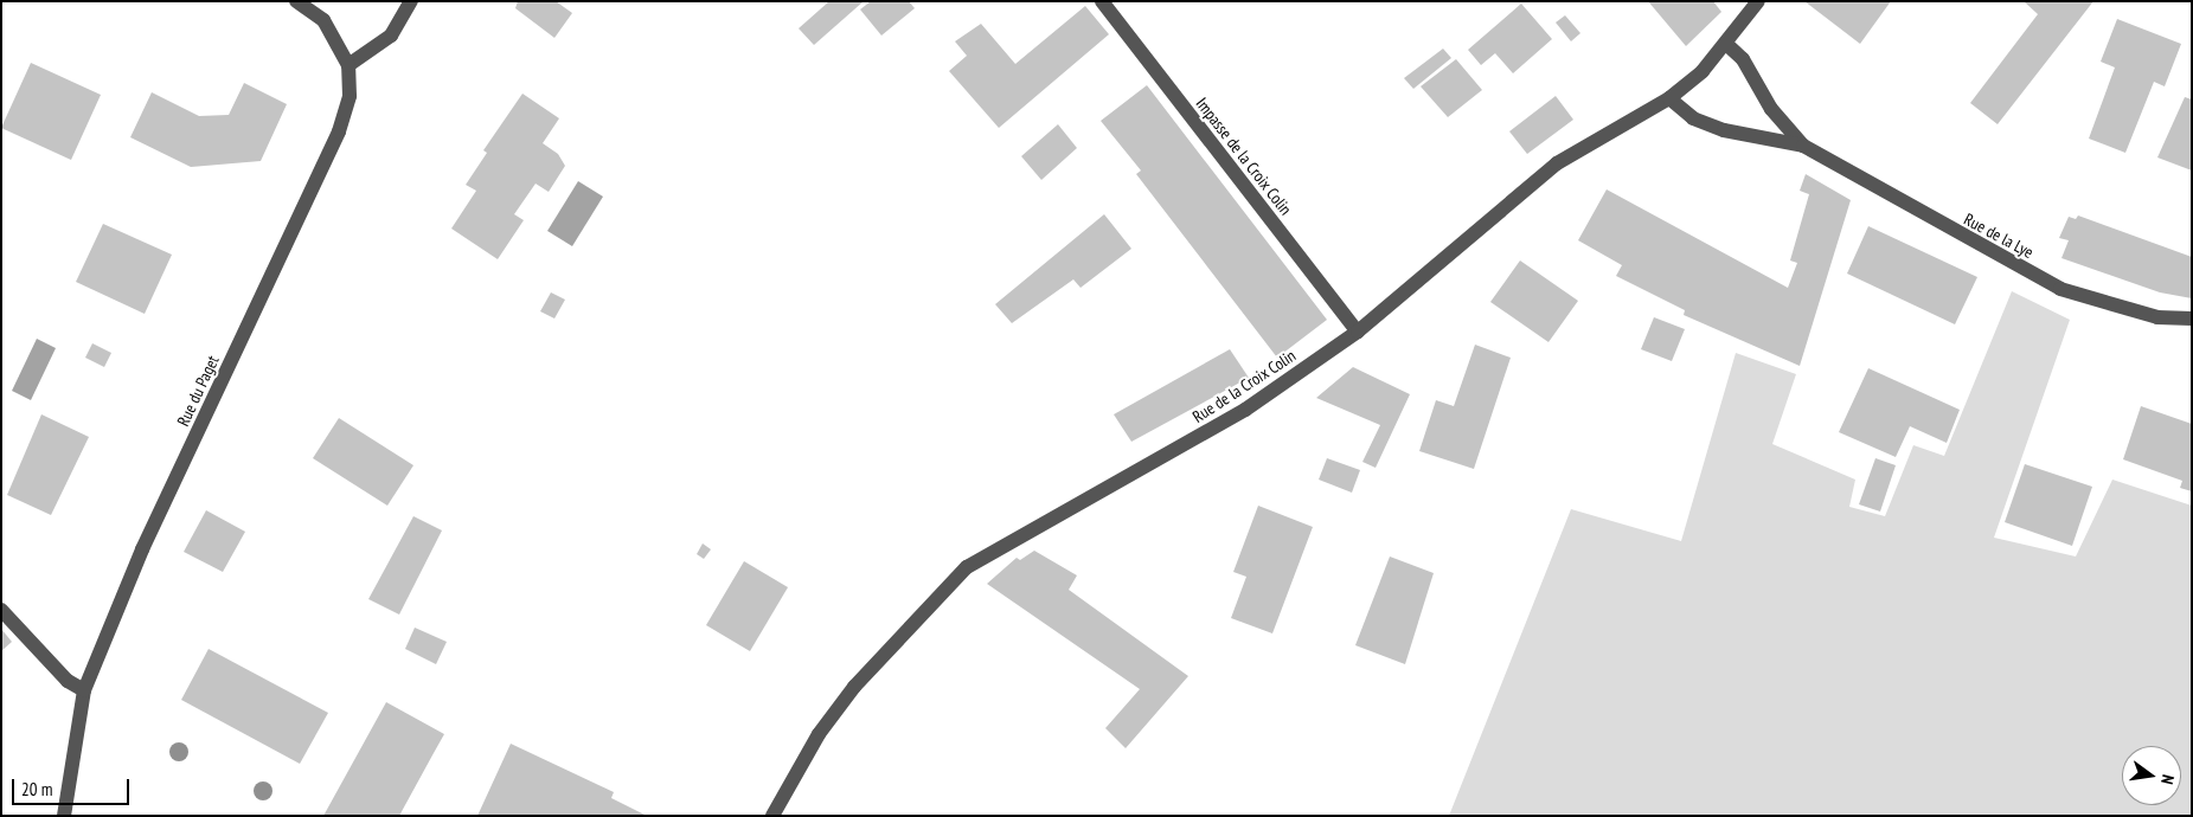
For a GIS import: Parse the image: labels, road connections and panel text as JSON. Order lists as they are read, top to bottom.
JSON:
{
  "streets": {
    "street": [
      "Impasse de la Croix Colin",
      "Rue de la Lye",
      "Rue de la Croix Colin",
      "Rue du Paget"
    ]
  },
  "crossings": [
    ["Impasse de la Croix Colin", "Rue de la Croix Colin"],
    ["Rue de la Lye", "Rue de la Croix Colin"]
  ],
  "scale_bar": "20 m",
  "north": "right"
}
